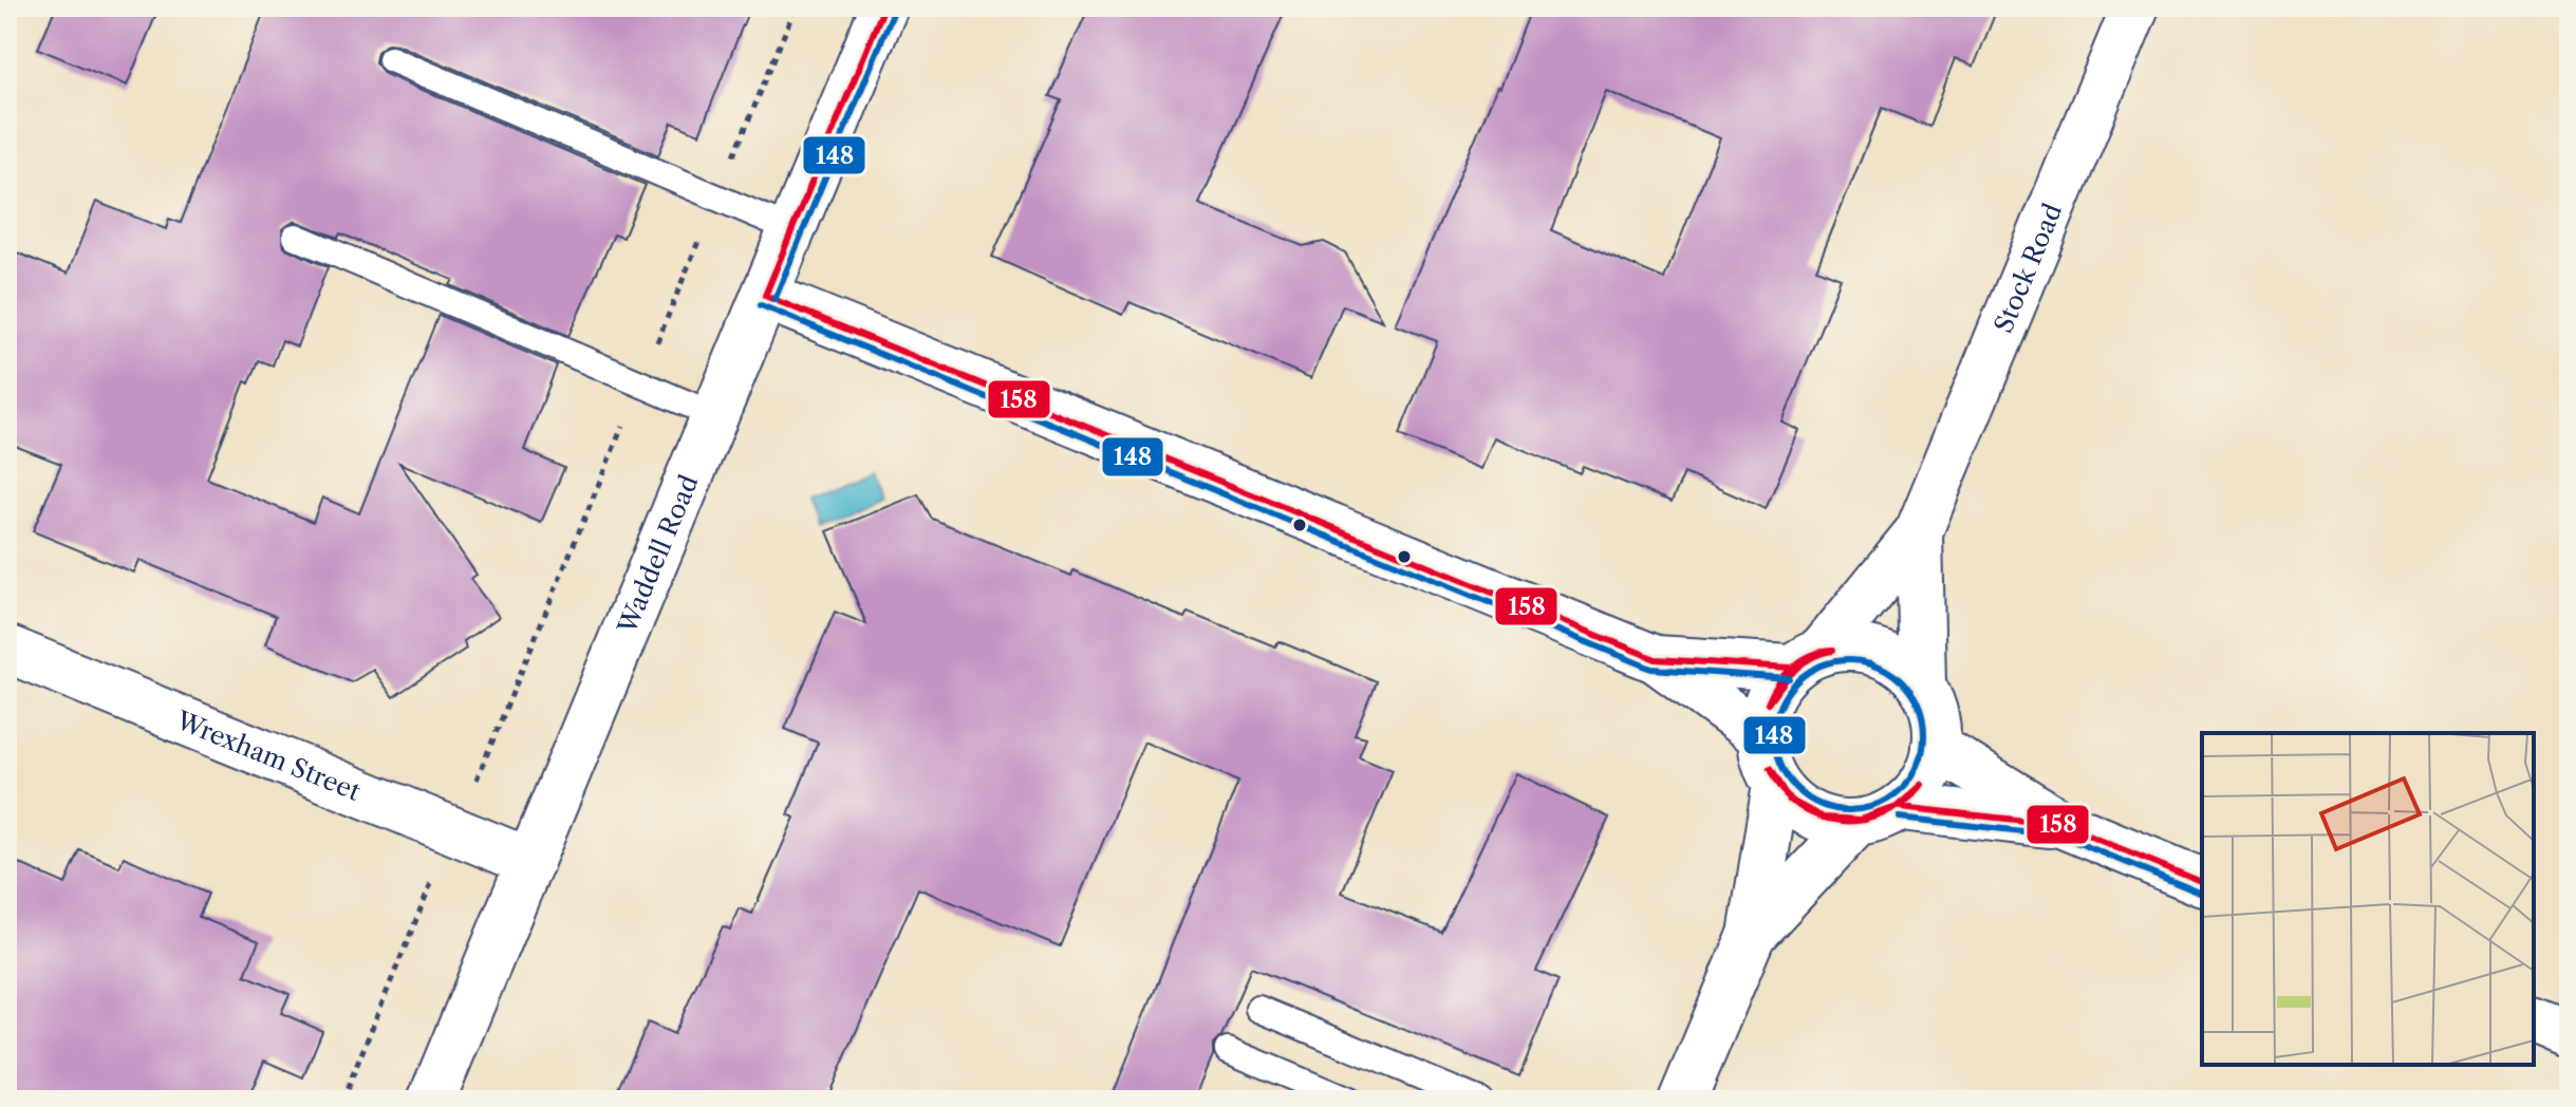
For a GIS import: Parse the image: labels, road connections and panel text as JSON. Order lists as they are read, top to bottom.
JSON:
{
  "streets": {
    "street": ["Stock Road", "Waddell Road", "Wrexham Street"]
  },
  "crossings": [
    ["Waddell Road", "Wrexham Street"]
  ],
  "lines": ["transit line 158", "transit line 148"]
}
